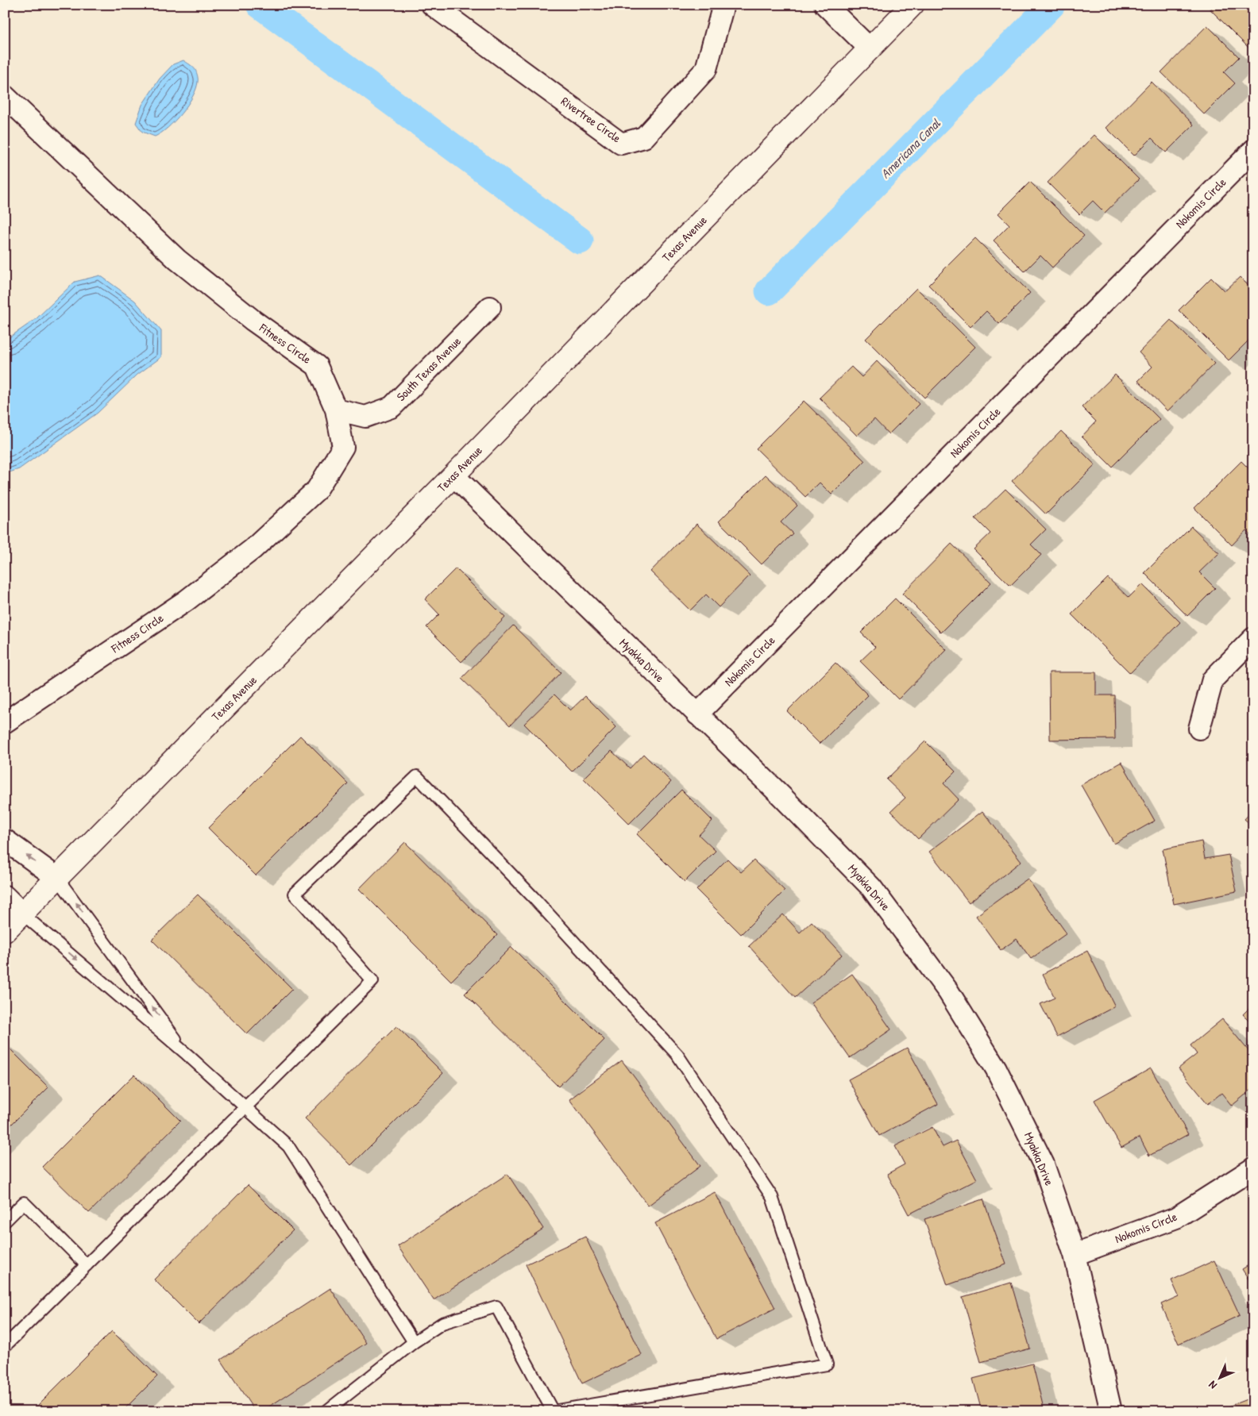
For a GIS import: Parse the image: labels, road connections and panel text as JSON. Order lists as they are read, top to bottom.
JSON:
{
  "streets": {
    "street": [
      "Rivertree Circle",
      "Nokomis Circle",
      "Texas Avenue",
      "Fitness Circle",
      "South Texas Avenue",
      "Myakka Drive"
    ]
  },
  "crossings": [
    ["Nokomis Circle", "Myakka Drive"],
    ["Texas Avenue", "Myakka Drive"],
    ["Fitness Circle", "South Texas Avenue"]
  ],
  "water": ["Americana Canal"],
  "north": "bottom left"
}
